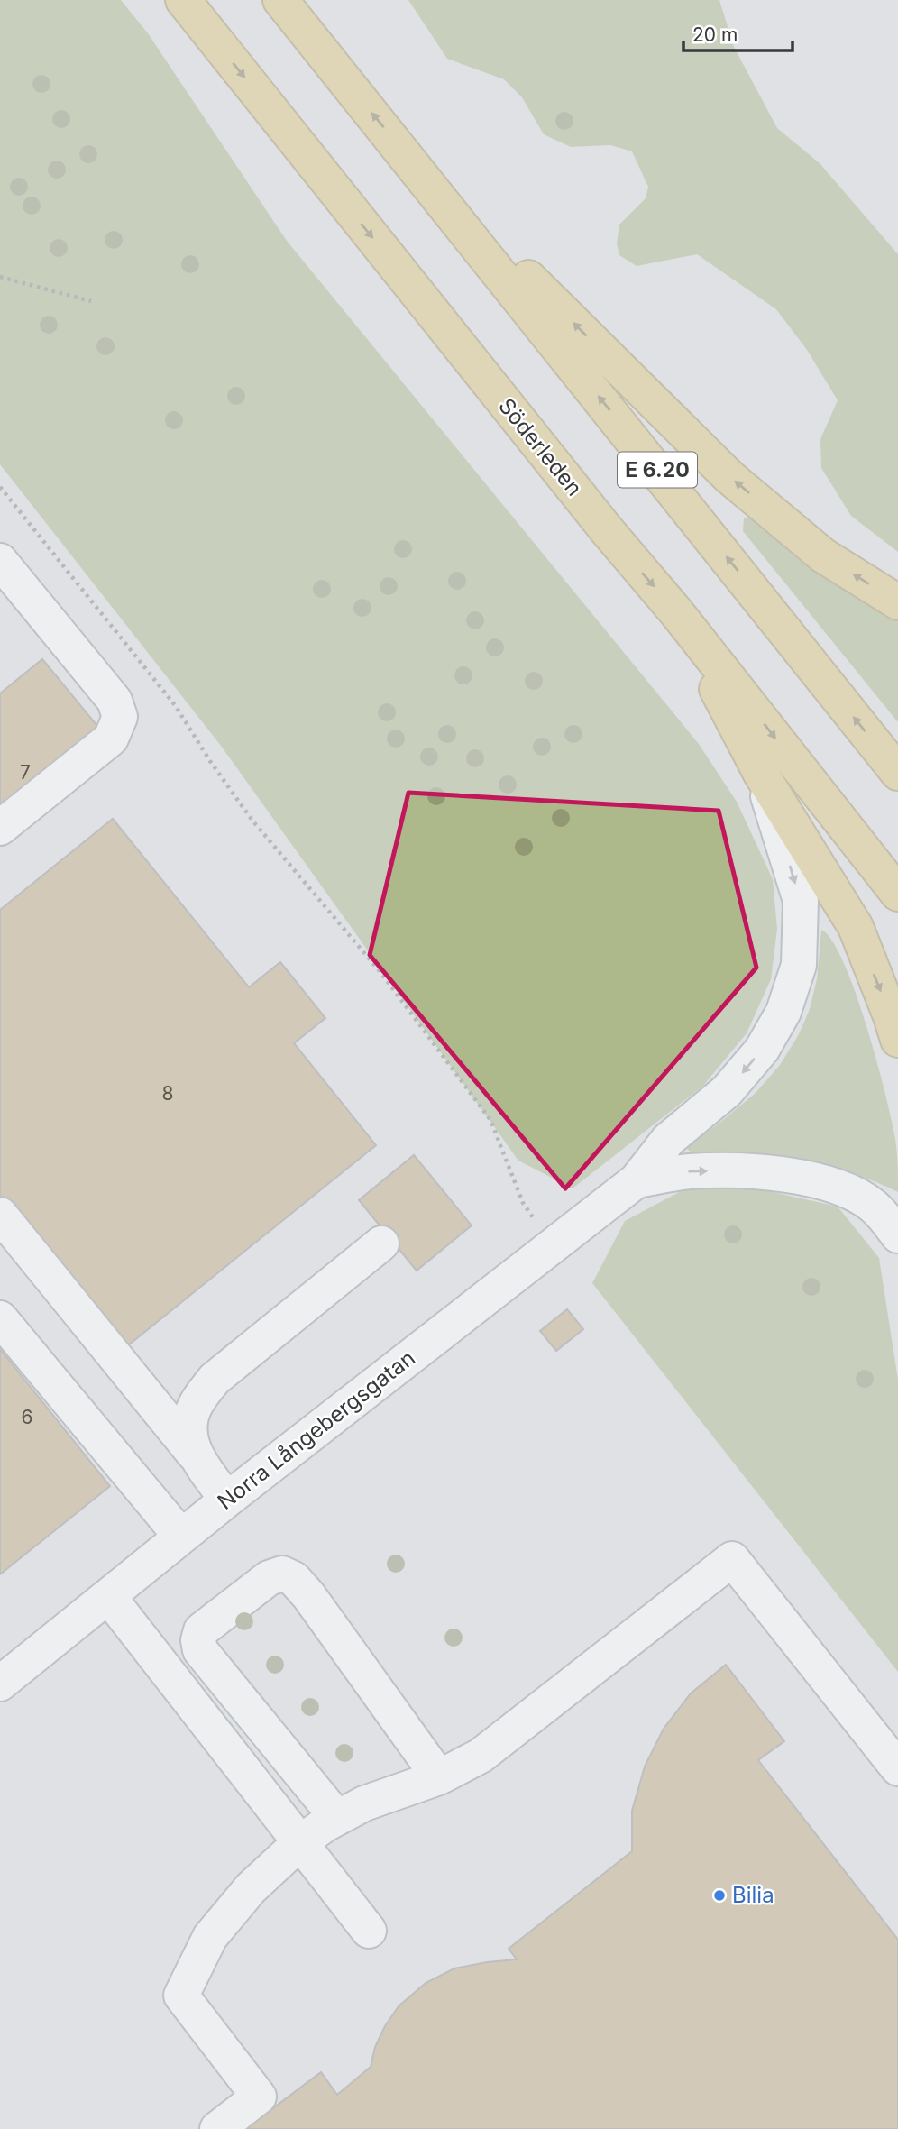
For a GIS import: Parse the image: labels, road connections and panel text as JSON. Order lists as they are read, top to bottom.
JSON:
{
  "streets": {
    "highway": ["Söderleden", "E 6.20"],
    "street": ["Norra Långebergsgatan"]
  },
  "places": ["Bilia"],
  "house_numbers": ["7", "8", "6"],
  "scale_bar": "20 m"
}
